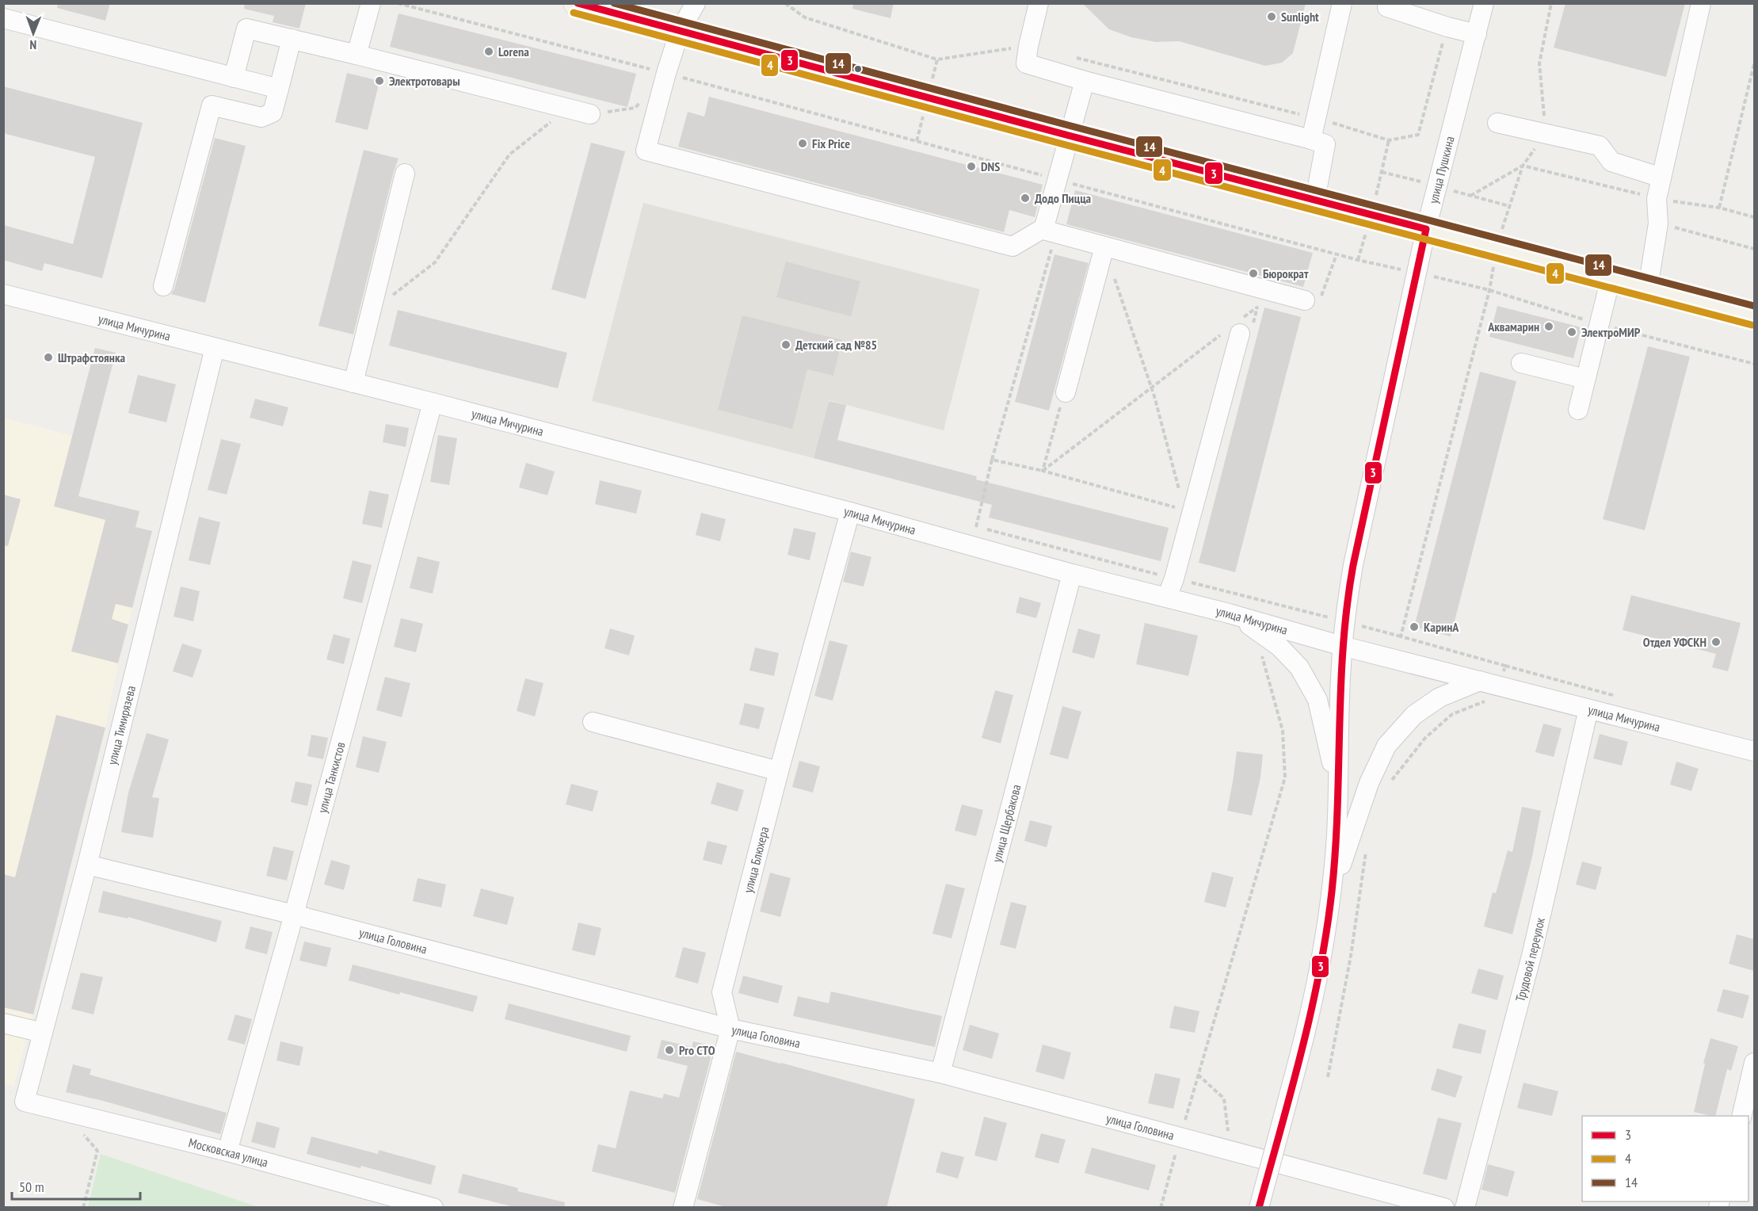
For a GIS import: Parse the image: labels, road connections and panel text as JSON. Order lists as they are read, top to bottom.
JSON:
{
  "streets": {
    "street": [
      "улица Пушкина",
      "улица Мичурина",
      "улица Тимирязева",
      "улица Танкистов",
      "улица Щербакова",
      "улица Блюхера",
      "улица Головина",
      "Трудовой переулок",
      "Московская улица"
    ]
  },
  "crossings": [
    ["улица Пушкина", "улица Мичурина"],
    ["улица Мичурина", "улица Тимирязева"],
    ["улица Мичурина", "улица Танкистов"],
    ["улица Мичурина", "улица Щербакова"],
    ["улица Мичурина", "улица Блюхера"],
    ["улица Мичурина", "Трудовой переулок"],
    ["улица Тимирязева", "улица Головина"],
    ["улица Тимирязева", "Московская улица"],
    ["улица Танкистов", "улица Головина"],
    ["улица Танкистов", "Московская улица"],
    ["улица Щербакова", "улица Головина"],
    ["улица Блюхера", "улица Головина"]
  ],
  "places": [
    "Sunlight",
    "Lorena",
    "Электротовары",
    "Fix Price",
    "DNS",
    "Додо Пицца",
    "Бюрократ",
    "Аквамарин",
    "ЭлектроМИР",
    "Детский сад №85",
    "Штрафстоянка",
    "КаринА",
    "Отдел УФСКН",
    "Pro СТО"
  ],
  "lines": ["transit line 3", "transit line 14", "transit line 4"],
  "legend": ["3", "4", "14"],
  "scale_bar": "50 m",
  "north": "bottom"
}
